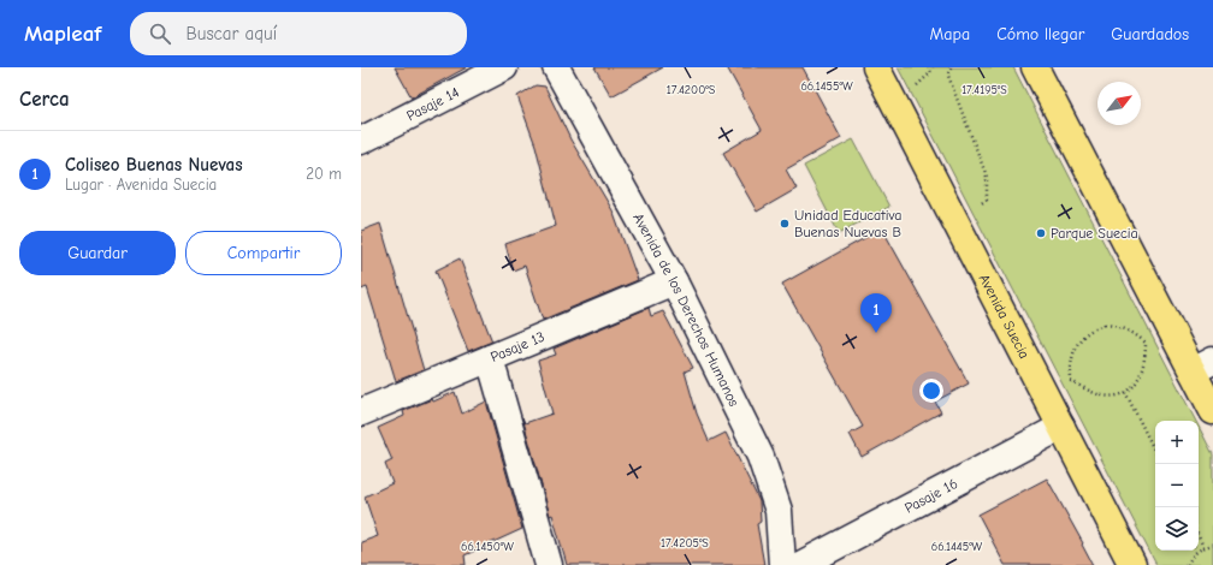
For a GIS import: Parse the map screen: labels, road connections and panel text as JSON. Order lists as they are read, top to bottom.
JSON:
{
  "streets": {
    "main road": ["Avenida Suecia"],
    "street": [
      "Pasaje 14",
      "Avenida de los Derechos Humanos",
      "Pasaje 13",
      "Pasaje 16"
    ]
  },
  "crossings": [
    ["Avenida de los Derechos Humanos", "Pasaje 13"],
    ["Avenida Suecia", "Pasaje 16"]
  ],
  "places": ["Unidad Educativa Buenas Nuevas B", "Parque Suecia"],
  "north": "top right",
  "page": {
    "header": "Mapleaf",
    "search": "Buscar aquí",
    "nav": ["Mapa", "Cómo llegar", "Guardados"],
    "heading": "Cerca",
    "list": [
      {
        "mark": "1",
        "name": "Coliseo Buenas Nuevas",
        "note": "Lugar · Avenida Suecia",
        "value": "20 m"
      }
    ],
    "buttons": ["Guardar", "Compartir"],
    "pins": "1",
    "map_buttons": ["+", "−"]
  },
  "coordinates": [
    "66.1455°W",
    "17.4200°S",
    "17.4195°S",
    "17.4205°S",
    "66.1450°W",
    "66.1445°W"
  ]
}
